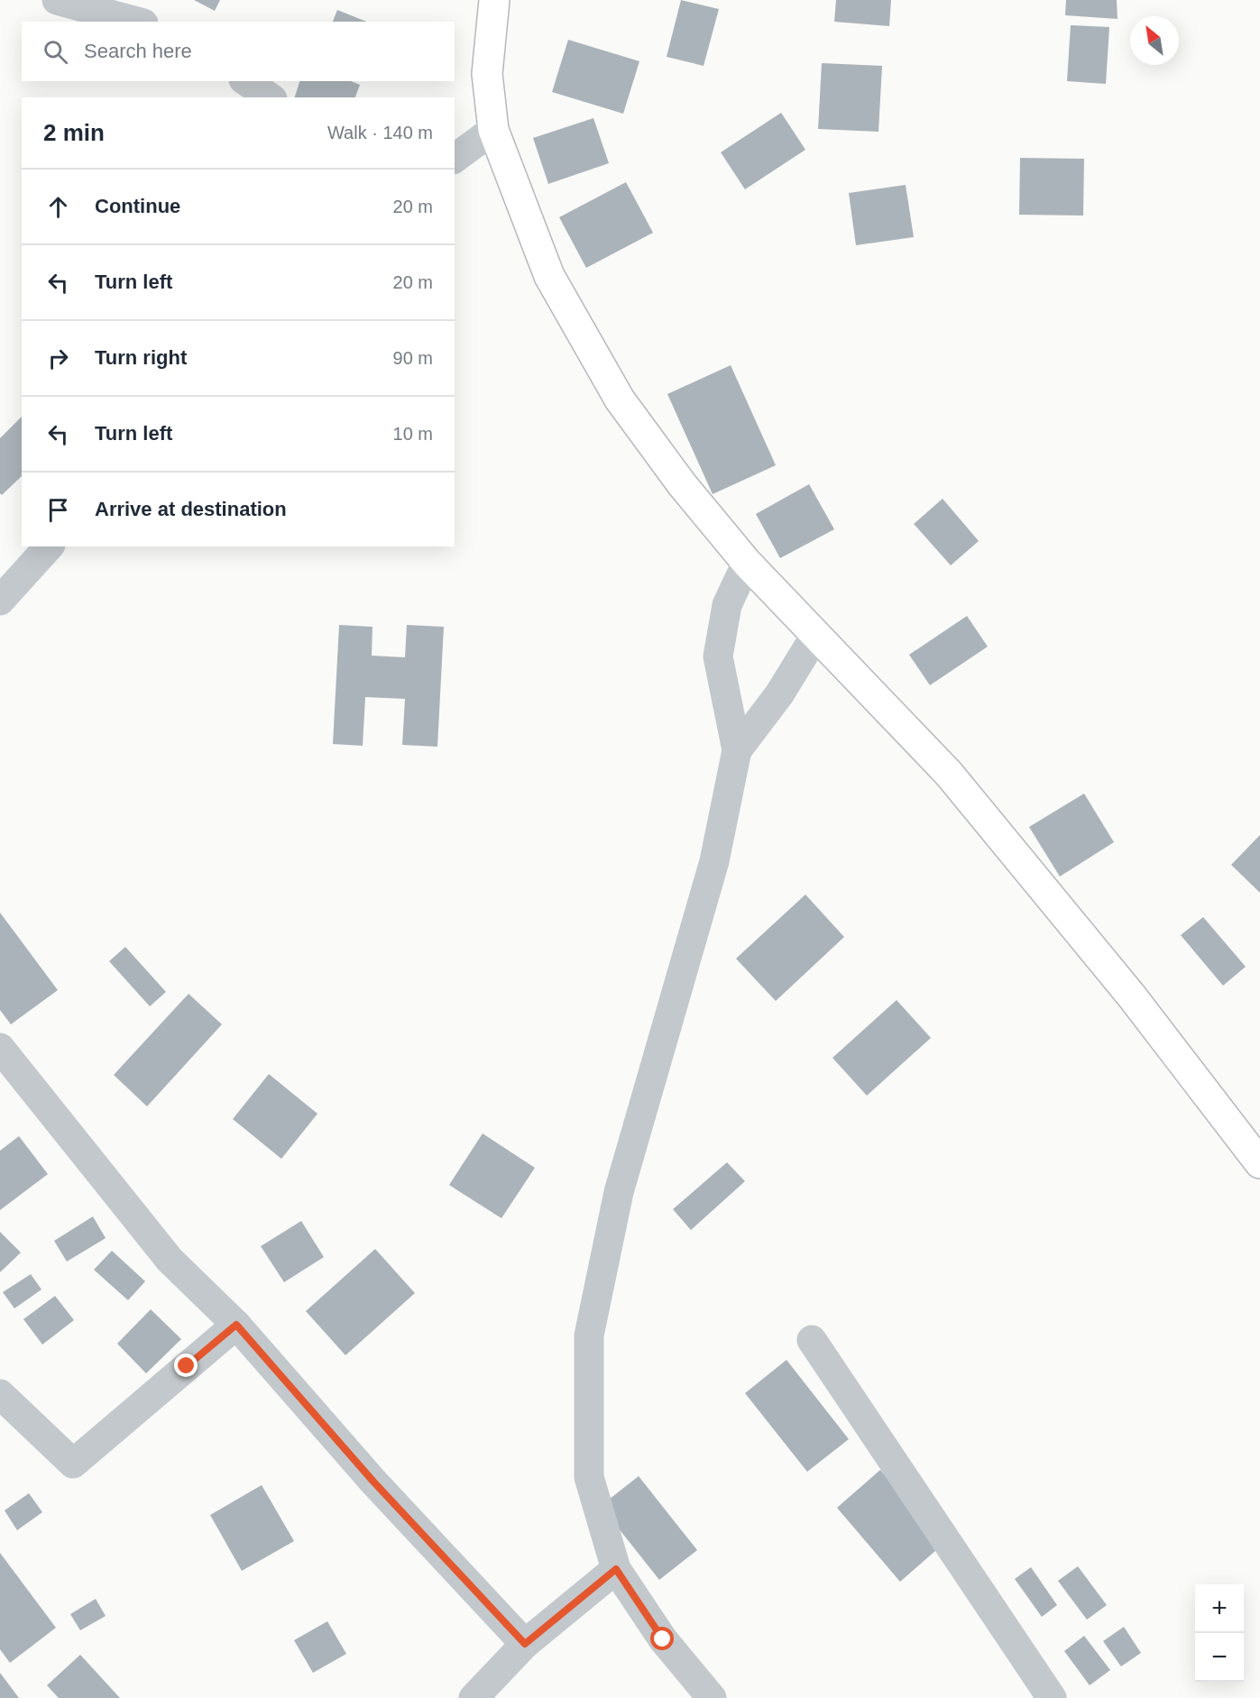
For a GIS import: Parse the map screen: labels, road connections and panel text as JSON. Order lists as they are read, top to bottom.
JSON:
{
  "north": "top left",
  "page": {
    "search": "Search here",
    "heading": ["2 min", "Walk · 140 m"],
    "list": [
      ["Continue", "20 m"],
      ["Turn left", "20 m"],
      ["Turn right", "90 m"],
      ["Turn left", "10 m"],
      "Arrive at destination"
    ],
    "map_buttons": ["+", "−"]
  }
}
